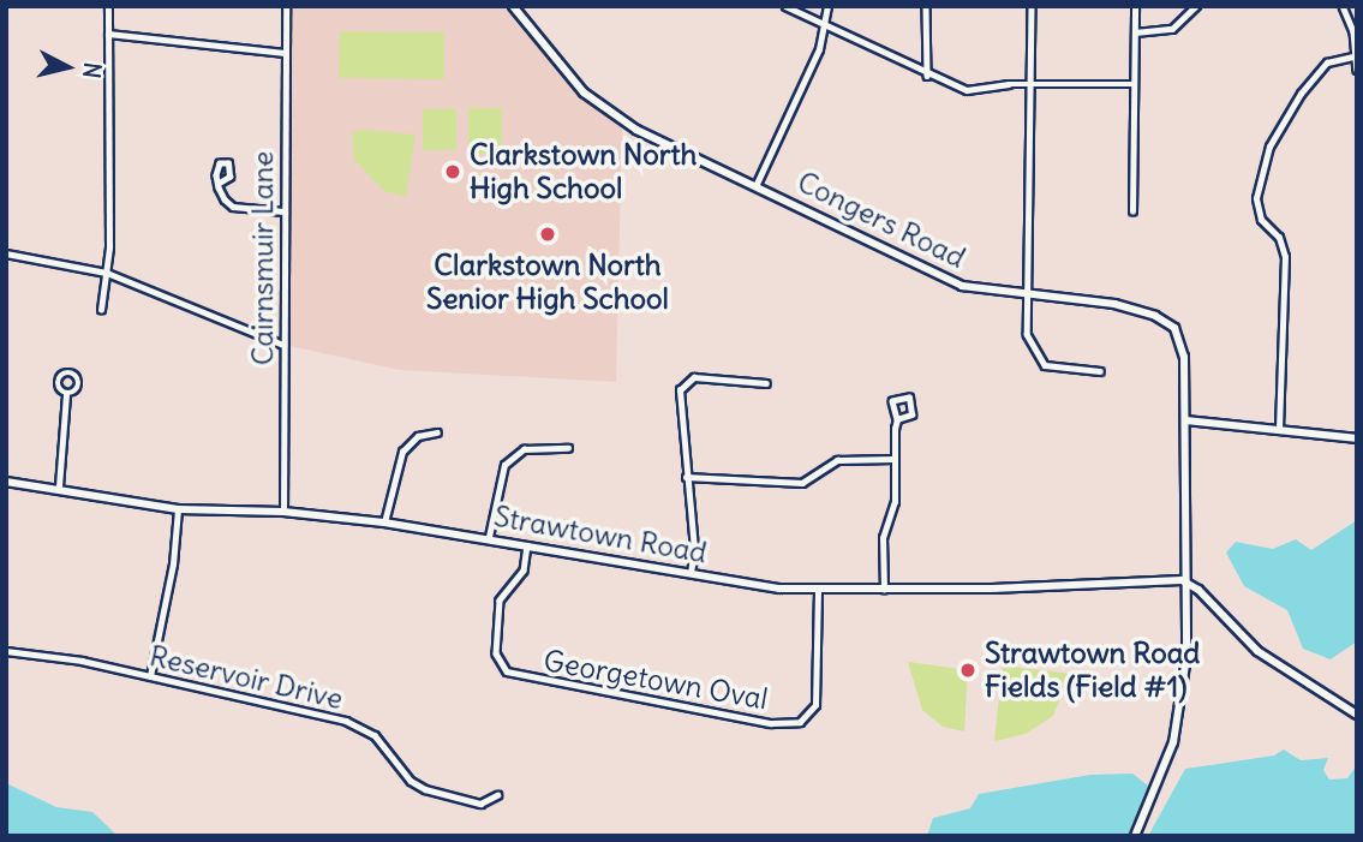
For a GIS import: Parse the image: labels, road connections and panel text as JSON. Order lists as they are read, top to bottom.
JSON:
{
  "streets": {
    "street": [
      "Congers Road",
      "Cairnsmuir Lane",
      "Strawtown Road",
      "Reservoir Drive",
      "Georgetown Oval"
    ]
  },
  "crossings": [
    ["Congers Road", "Strawtown Road"],
    ["Cairnsmuir Lane", "Strawtown Road"],
    ["Strawtown Road", "Georgetown Oval"]
  ],
  "places": ["Clarkstown North High School", "Clarkstown North Senior High School", "Strawtown Road Fields (Field #1)"],
  "north": "right"
}
